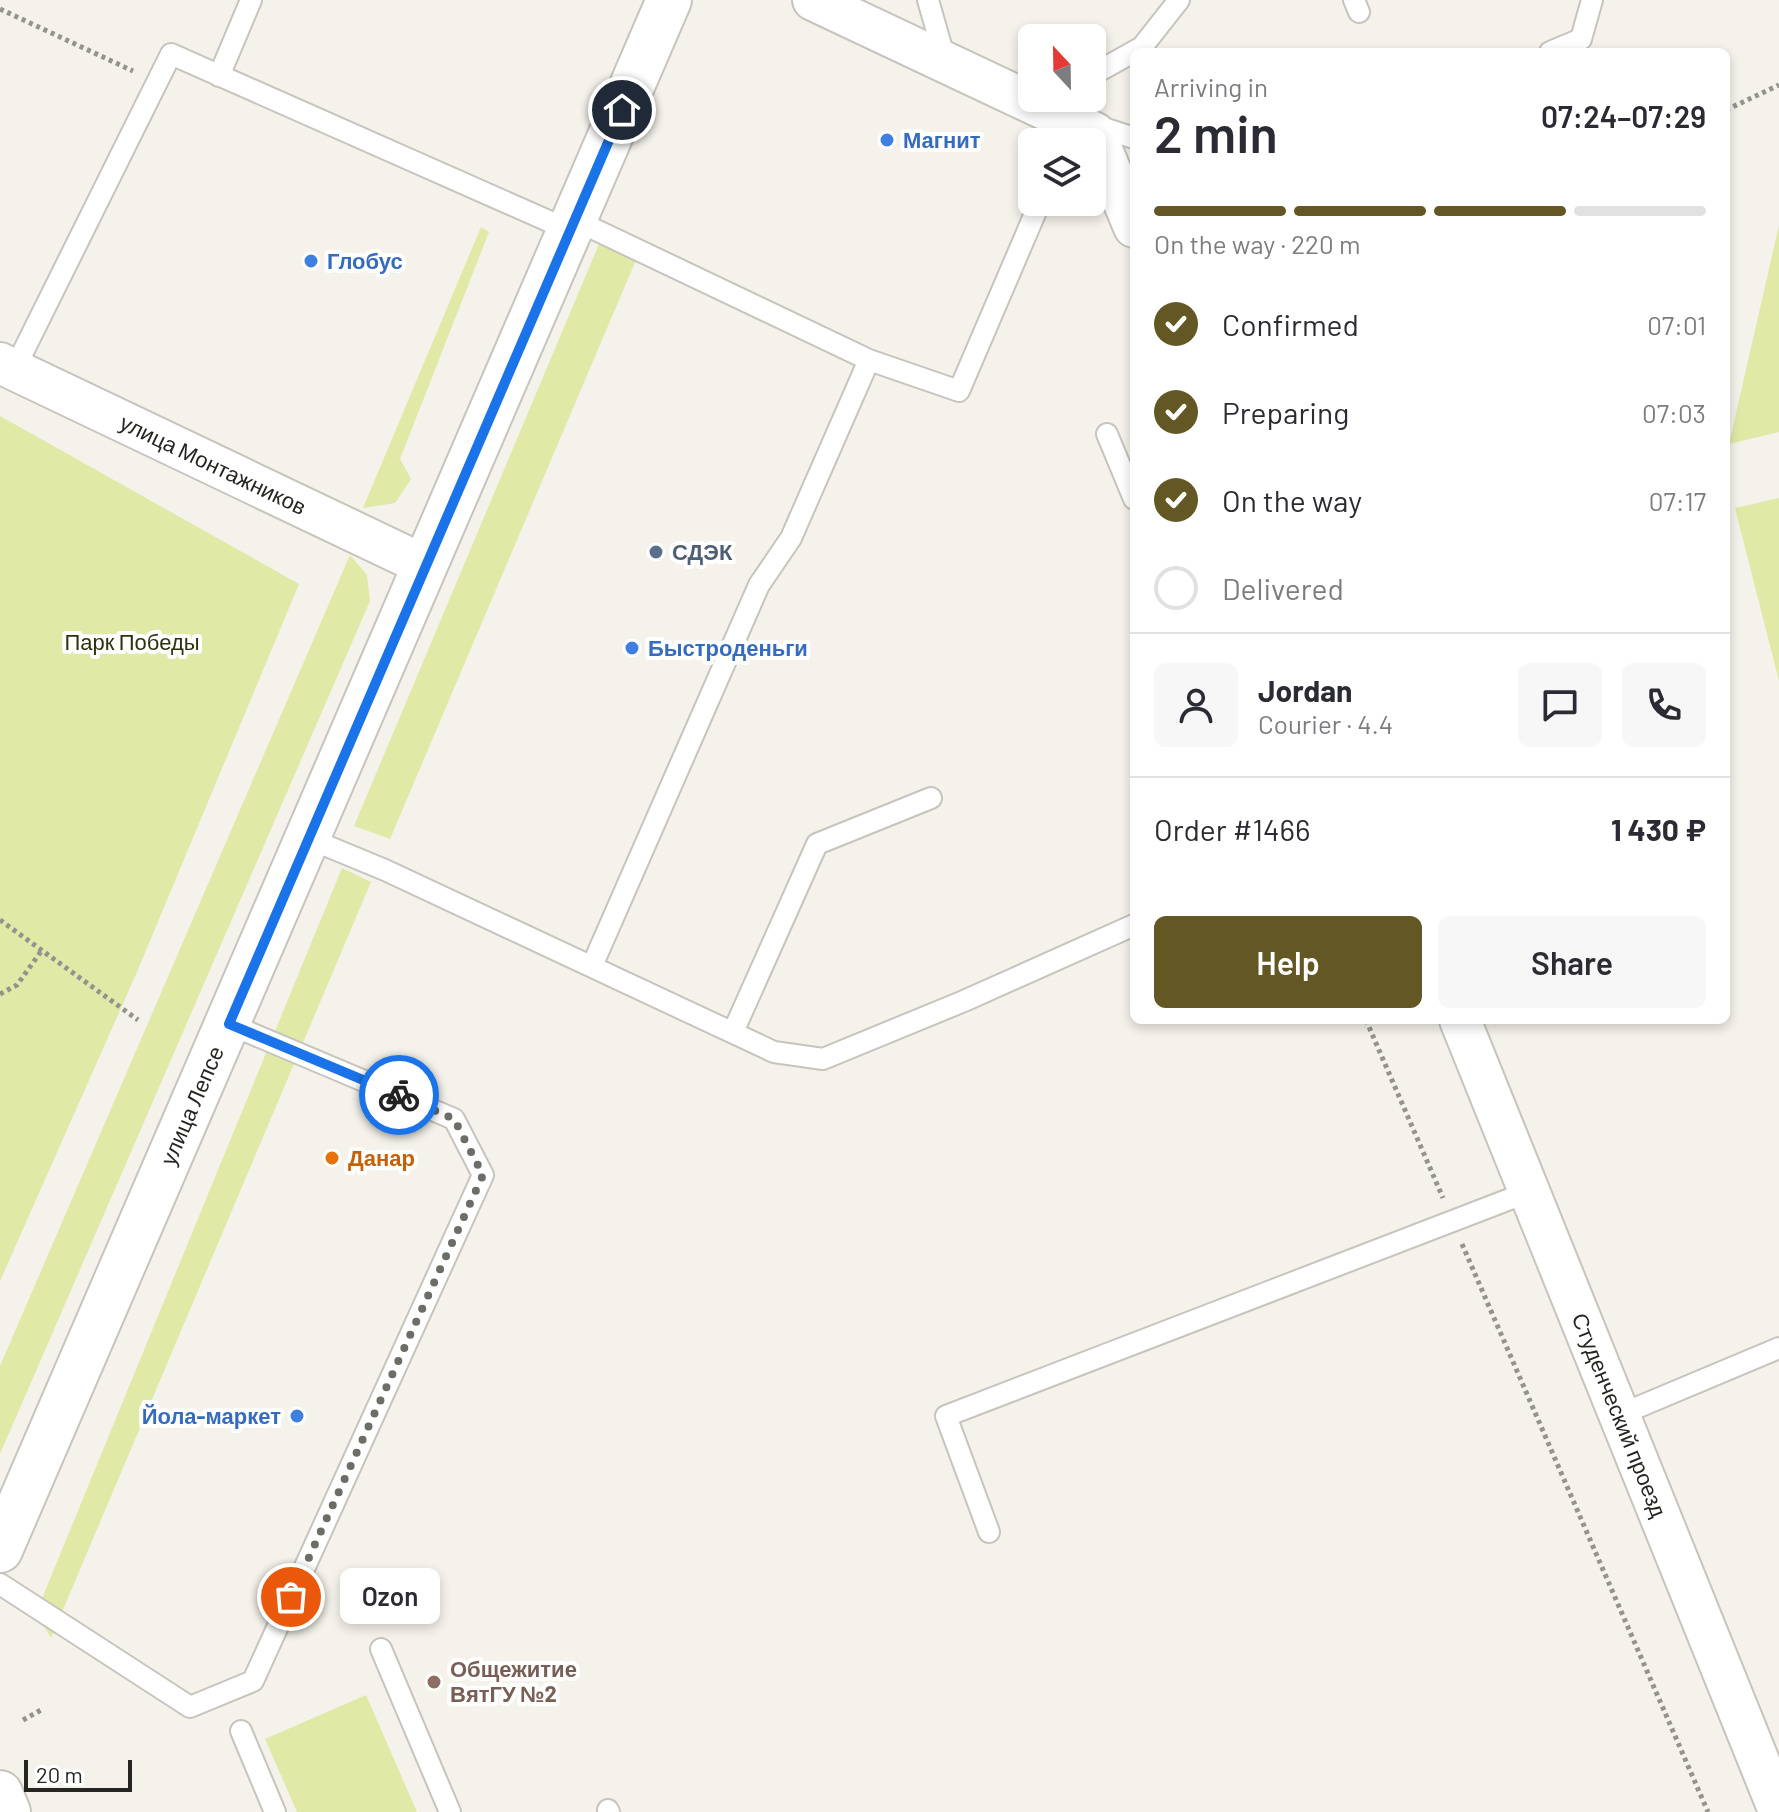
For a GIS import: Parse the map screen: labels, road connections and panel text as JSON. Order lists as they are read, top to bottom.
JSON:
{
  "streets": {
    "main road": ["улица Лепсе"],
    "street": ["улица Монтажников", "Студенческий проезд"]
  },
  "crossings": [
    ["улица Монтажников", "улица Лепсе"]
  ],
  "parks": ["Парк Победы"],
  "places": [
    "Магнит",
    "Глобус",
    "СДЭК",
    "Быстроденьги",
    "Данар",
    "Йола-маркет",
    "Ozon",
    "Общежитие ВятГУ №2"
  ],
  "scale_bar": "20 m",
  "north": "top",
  "page": {
    "heading": ["2 min", "Arriving in", "07:24–07:29"],
    "panel": [
      "Jordan",
      "Courier · 4.4",
      "Order #1466",
      "1 430 ₽"
    ],
    "bar": "On the way · 220 m",
    "list": [
      ["Confirmed", "07:01"],
      ["Preparing", "07:03"],
      ["On the way", "07:17"],
      "Delivered"
    ],
    "buttons": ["Help", "Share"],
    "bubble": "Ozon",
    "scale": "20 m"
  }
}
